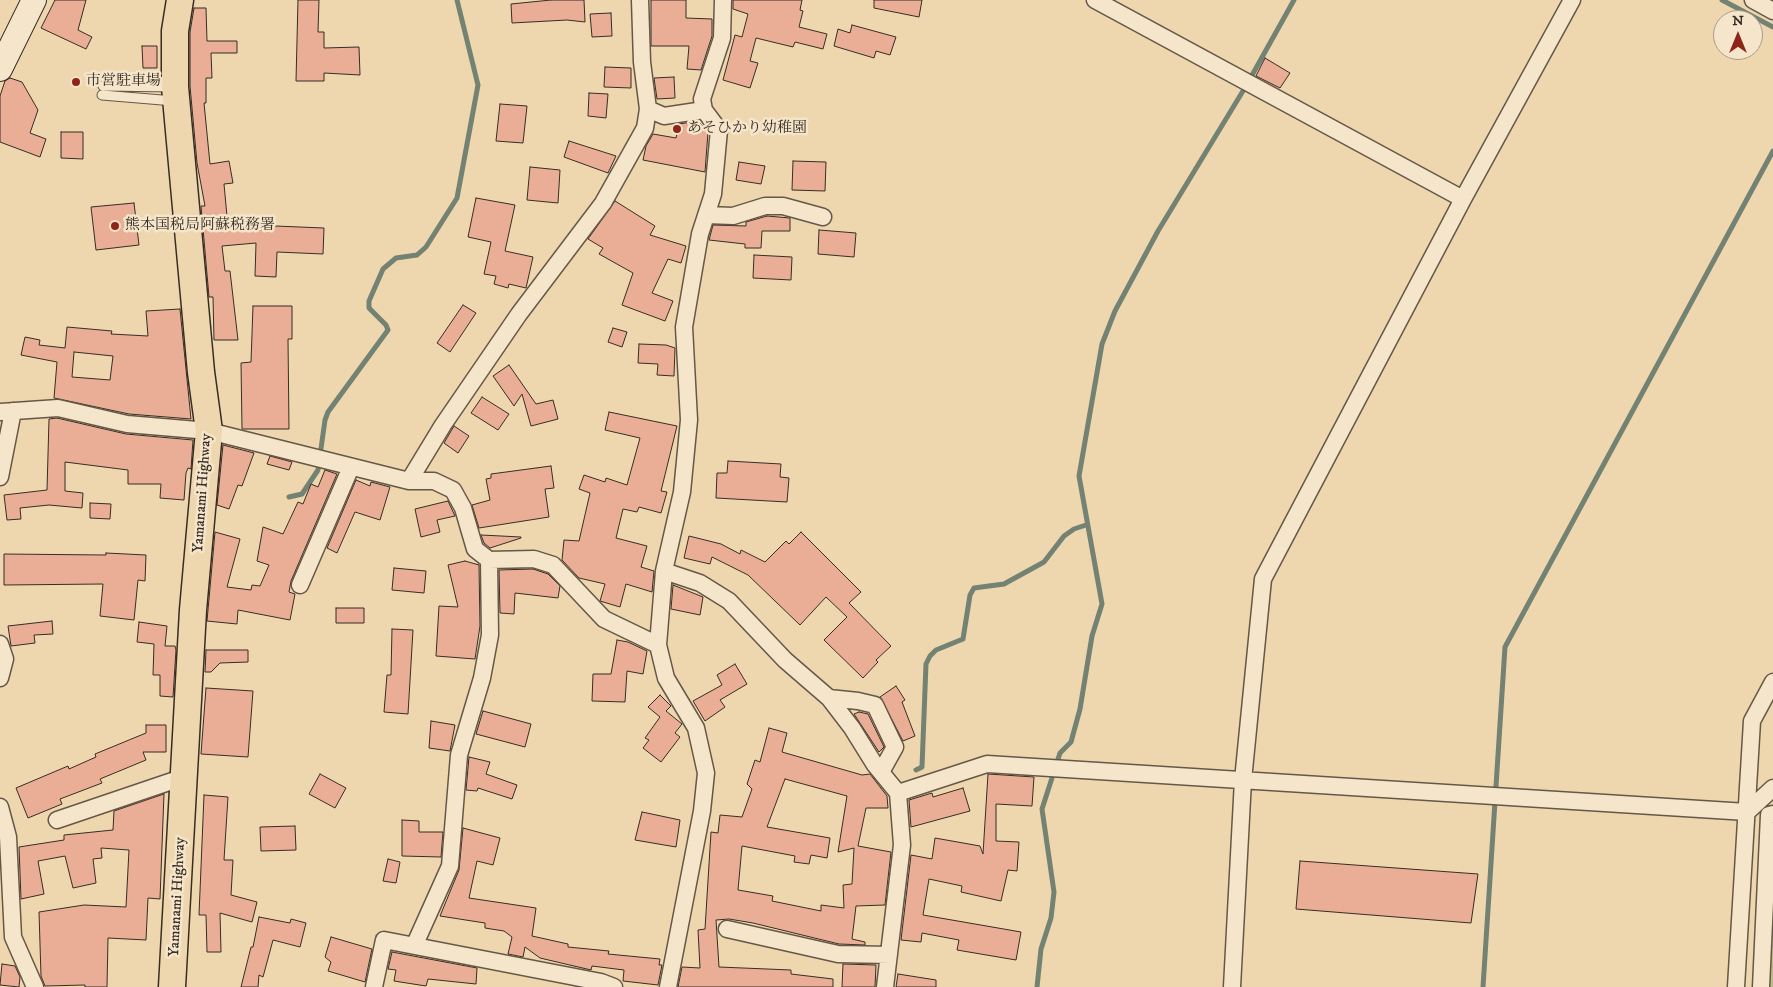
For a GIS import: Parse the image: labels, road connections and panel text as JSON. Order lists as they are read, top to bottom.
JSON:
{
  "streets": {
    "main road": ["Yamanami Highway"]
  },
  "places": ["市営駐車場", "あそひかり幼稚園", "熊本国税局阿蘇税務署"],
  "north": "top"
}
